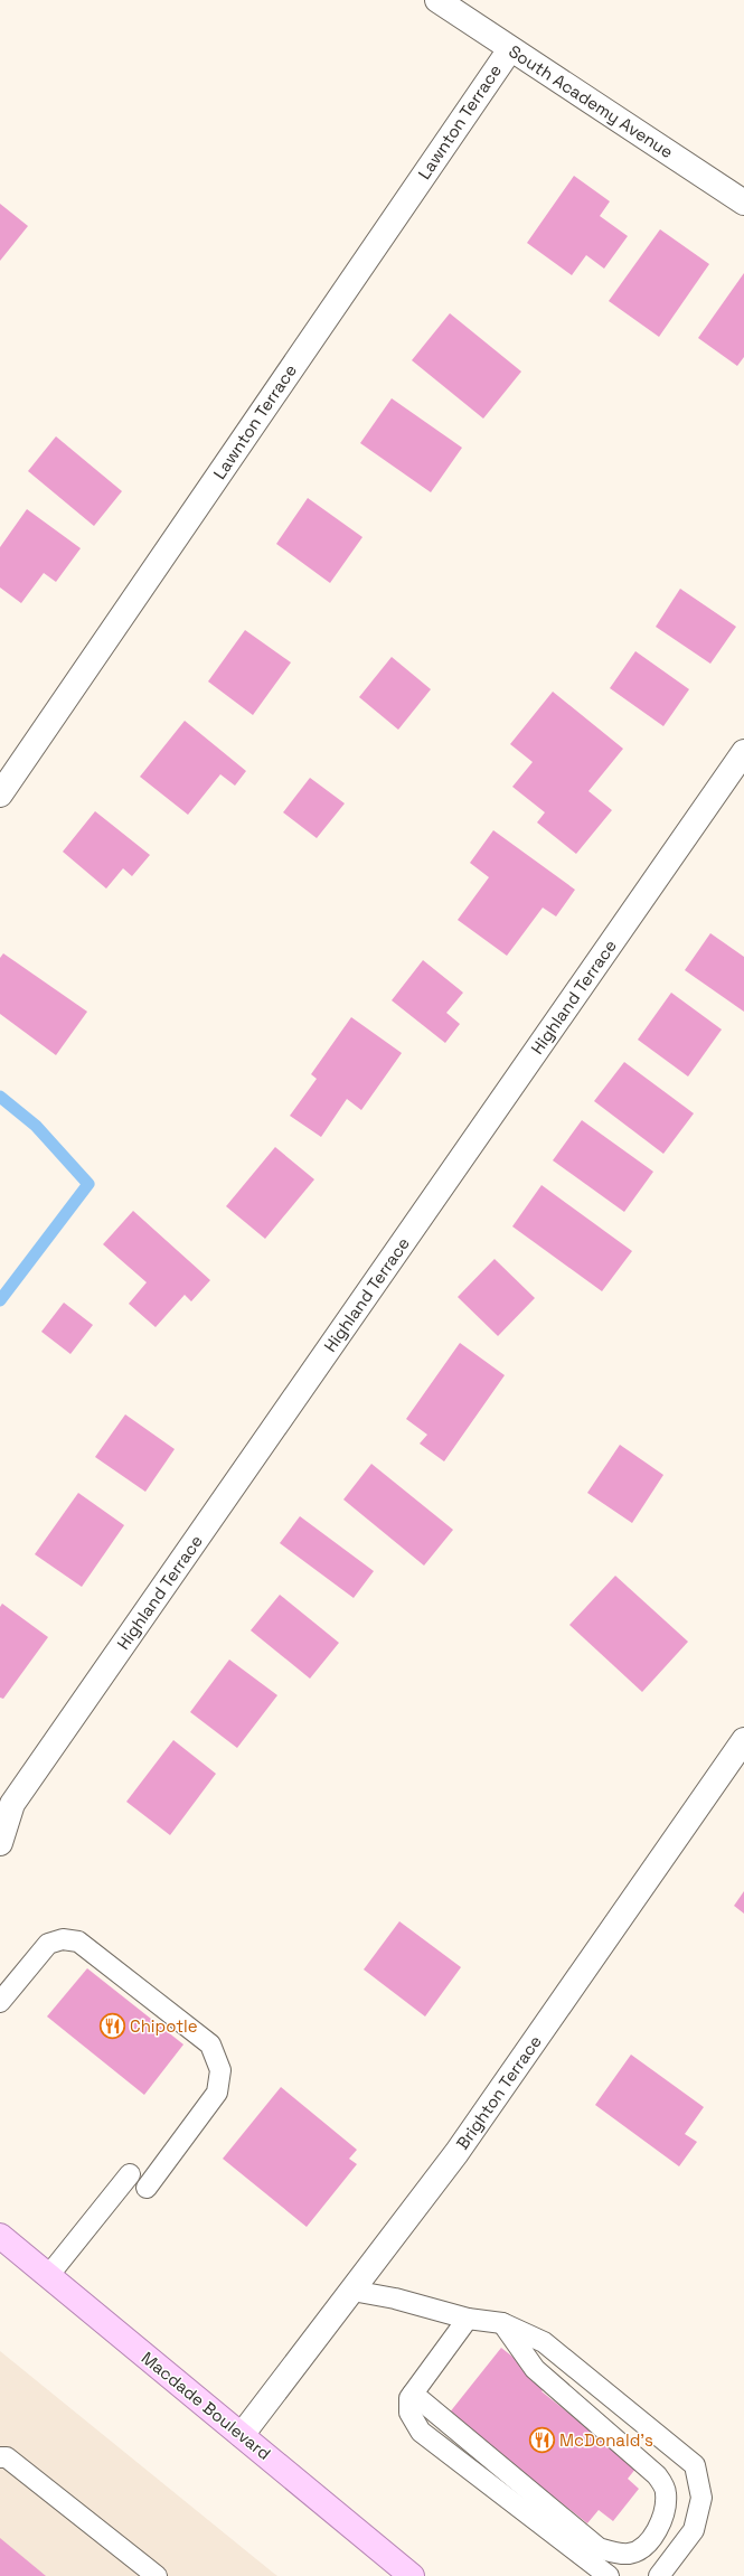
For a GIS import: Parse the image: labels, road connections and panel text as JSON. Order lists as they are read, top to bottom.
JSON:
{
  "streets": {
    "main road": ["Macdade Boulevard"],
    "street": [
      "South Academy Avenue",
      "Lawnton Terrace",
      "Highland Terrace",
      "Brighton Terrace"
    ]
  },
  "crossings": [
    ["South Academy Avenue", "Lawnton Terrace"],
    ["Brighton Terrace", "Macdade Boulevard"]
  ],
  "places": {
    "restaurant": ["Chipotle", "McDonald's"]
  }
}
